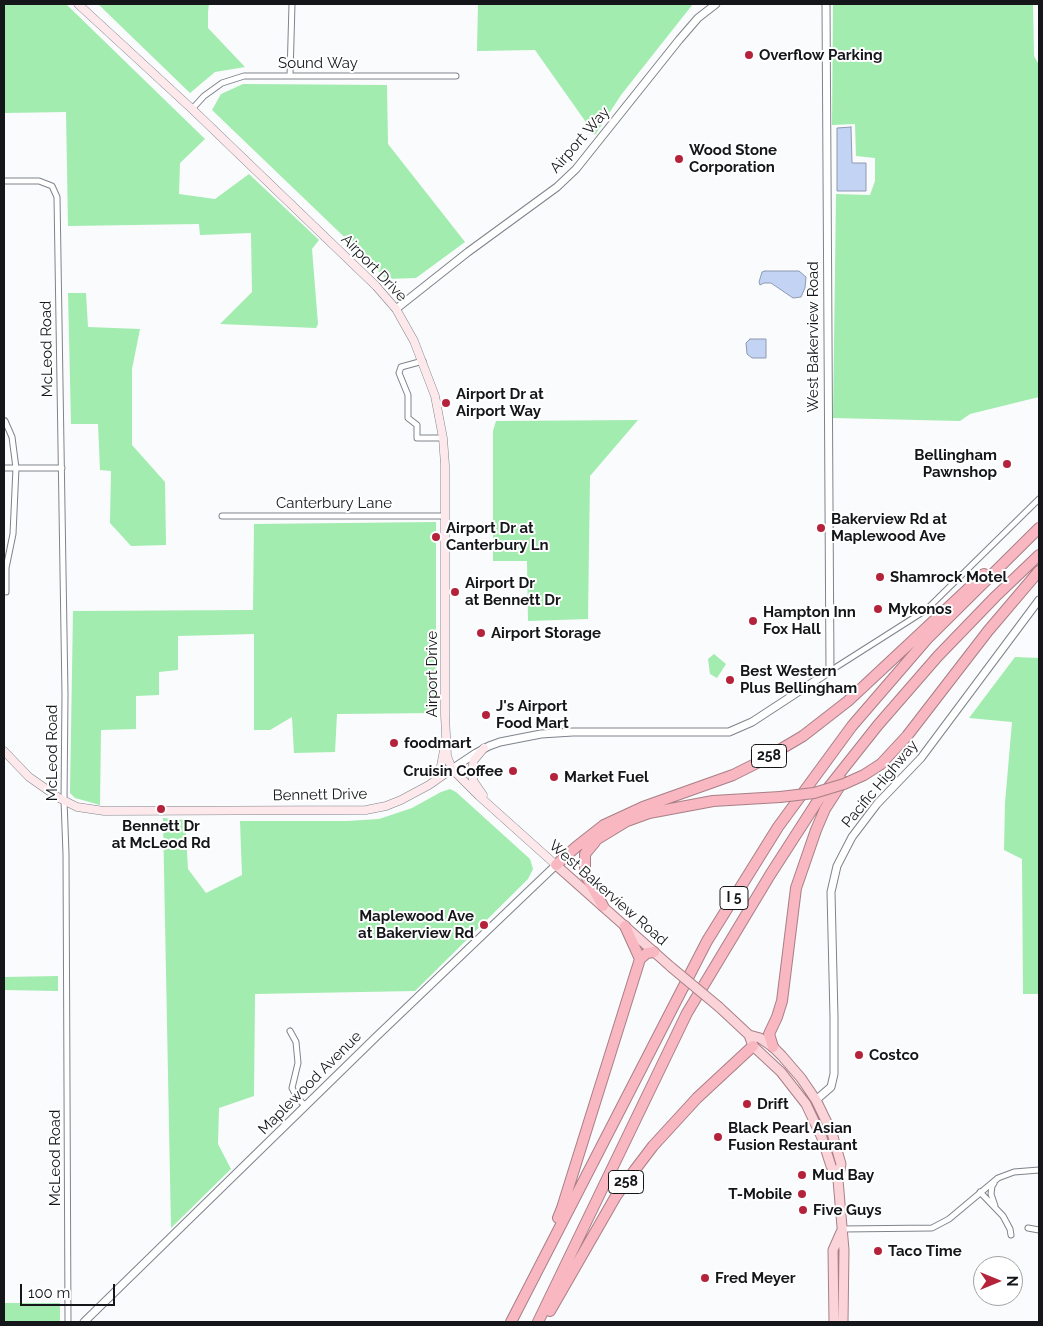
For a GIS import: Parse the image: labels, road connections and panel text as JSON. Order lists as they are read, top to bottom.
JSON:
{
  "streets": {
    "highway": ["258", "I 5"],
    "main road": ["Airport Drive", "West Bakerview Road", "Bennett Drive"],
    "street": [
      "Sound Way",
      "Airport Way",
      "McLeod Road",
      "Canterbury Lane",
      "Pacific Highway",
      "Maplewood Avenue"
    ]
  },
  "crossings": [
    ["Sound Way", "Airport Drive"],
    ["Airport Way", "Airport Drive"],
    ["Airport Drive", "West Bakerview Road"],
    ["Airport Drive", "Canterbury Lane"],
    ["Airport Drive", "Bennett Drive"],
    ["West Bakerview Road", "258"],
    ["West Bakerview Road", "Pacific Highway"],
    ["West Bakerview Road", "Bennett Drive"],
    ["West Bakerview Road", "Maplewood Avenue"],
    ["McLeod Road", "Bennett Drive"],
    ["258", "I 5"],
    ["258", "Maplewood Avenue"]
  ],
  "places": [
    "Overflow Parking",
    "Wood Stone Corporation",
    "Airport Dr at Airport Way",
    "Bellingham Pawnshop",
    "Bakerview Rd at Maplewood Ave",
    "Airport Dr at Canterbury Ln",
    "Shamrock Motel",
    "Airport Dr at Bennett Dr",
    "Mykonos",
    "Hampton Inn Fox Hall",
    "Airport Storage",
    "Best Western Plus Bellingham",
    "J's Airport Food Mart",
    "foodmart",
    "Cruisin Coffee",
    "Market Fuel",
    "Bennett Dr at McLeod Rd",
    "Maplewood Ave at Bakerview Rd",
    "Costco",
    "Drift",
    "Black Pearl Asian Fusion Restaurant",
    "Mud Bay",
    "T-Mobile",
    "Five Guys",
    "Taco Time",
    "Fred Meyer"
  ],
  "scale_bar": "100 m",
  "north": "right"
}
